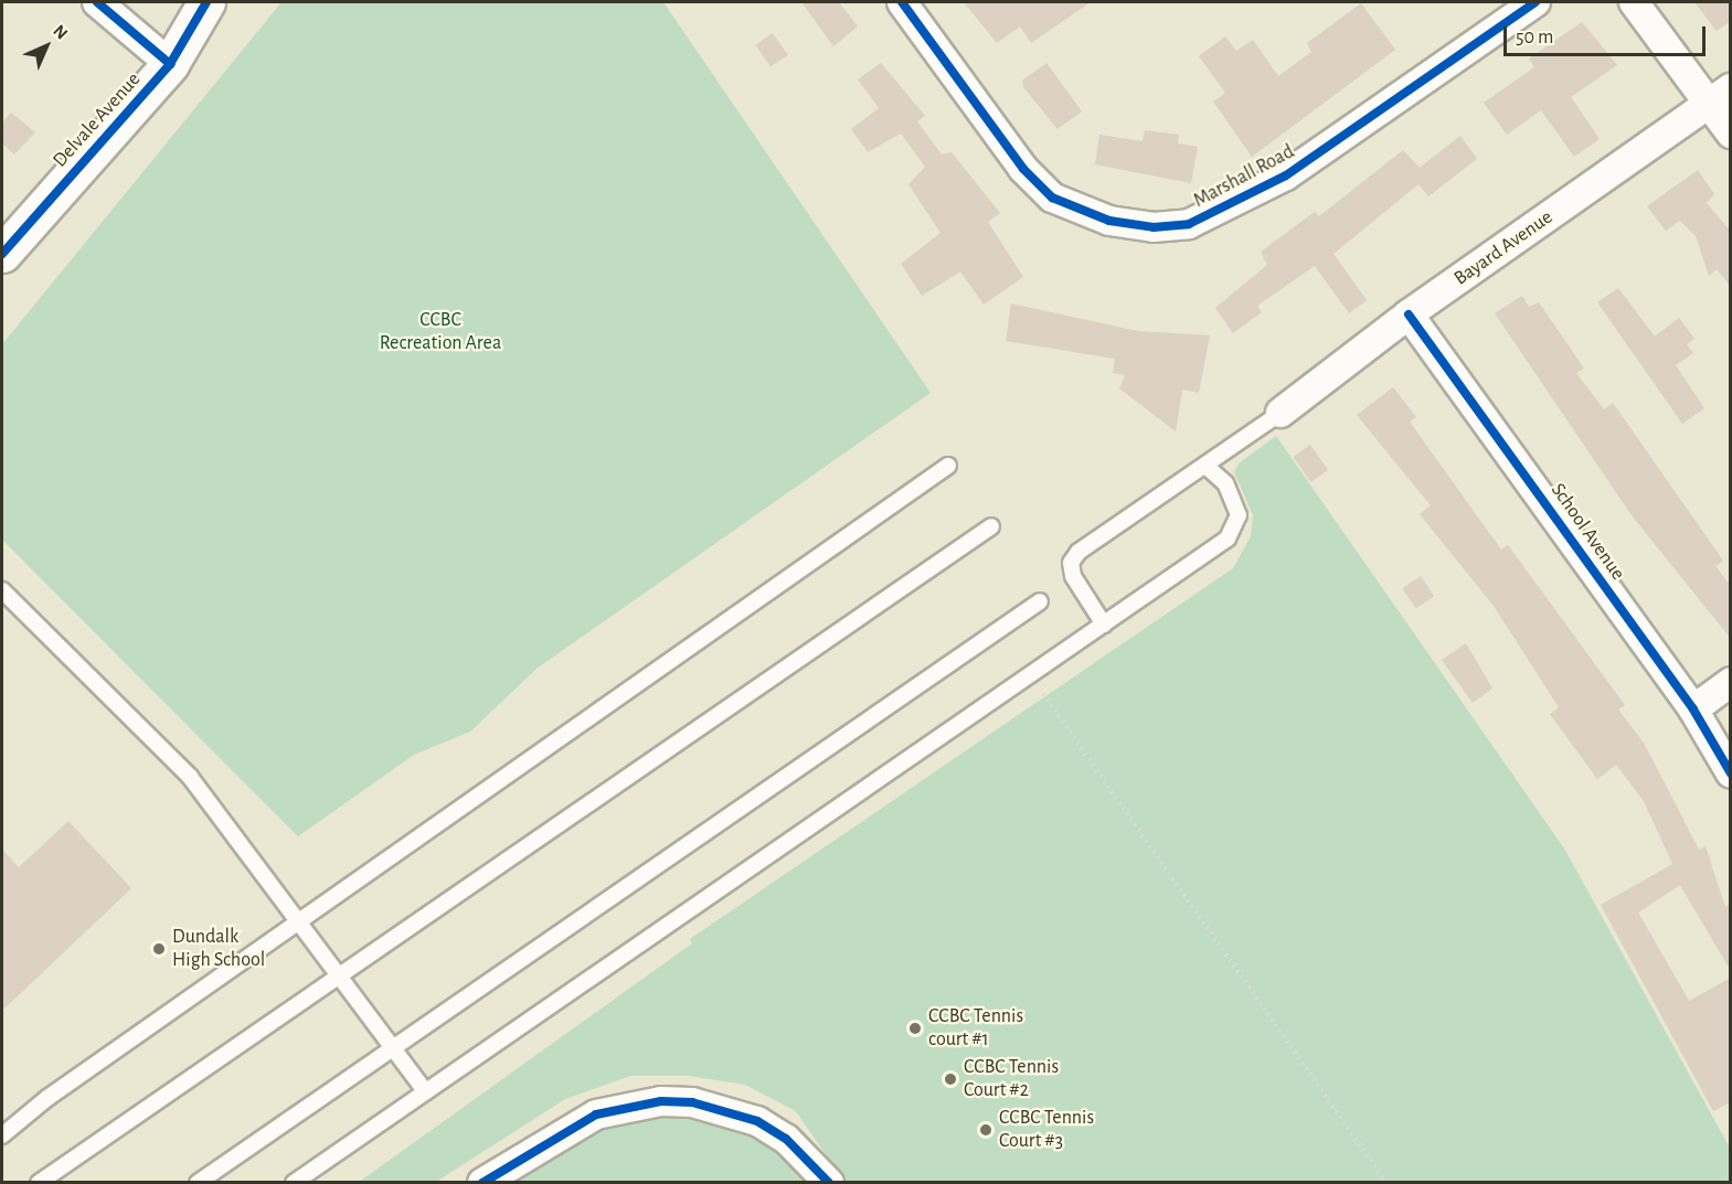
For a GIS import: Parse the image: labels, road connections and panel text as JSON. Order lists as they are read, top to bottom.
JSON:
{
  "streets": {
    "street": [
      "Delvale Avenue",
      "Marshall Road",
      "Bayard Avenue",
      "School Avenue"
    ]
  },
  "crossings": [
    ["Bayard Avenue", "School Avenue"]
  ],
  "parks": ["CCBC Recreation Area"],
  "places": [
    "Dundalk High School",
    "CCBC Tennis court #1",
    "CCBC Tennis Court #2",
    "CCBC Tennis Court #3"
  ],
  "scale_bar": "50 m",
  "north": "top right"
}
